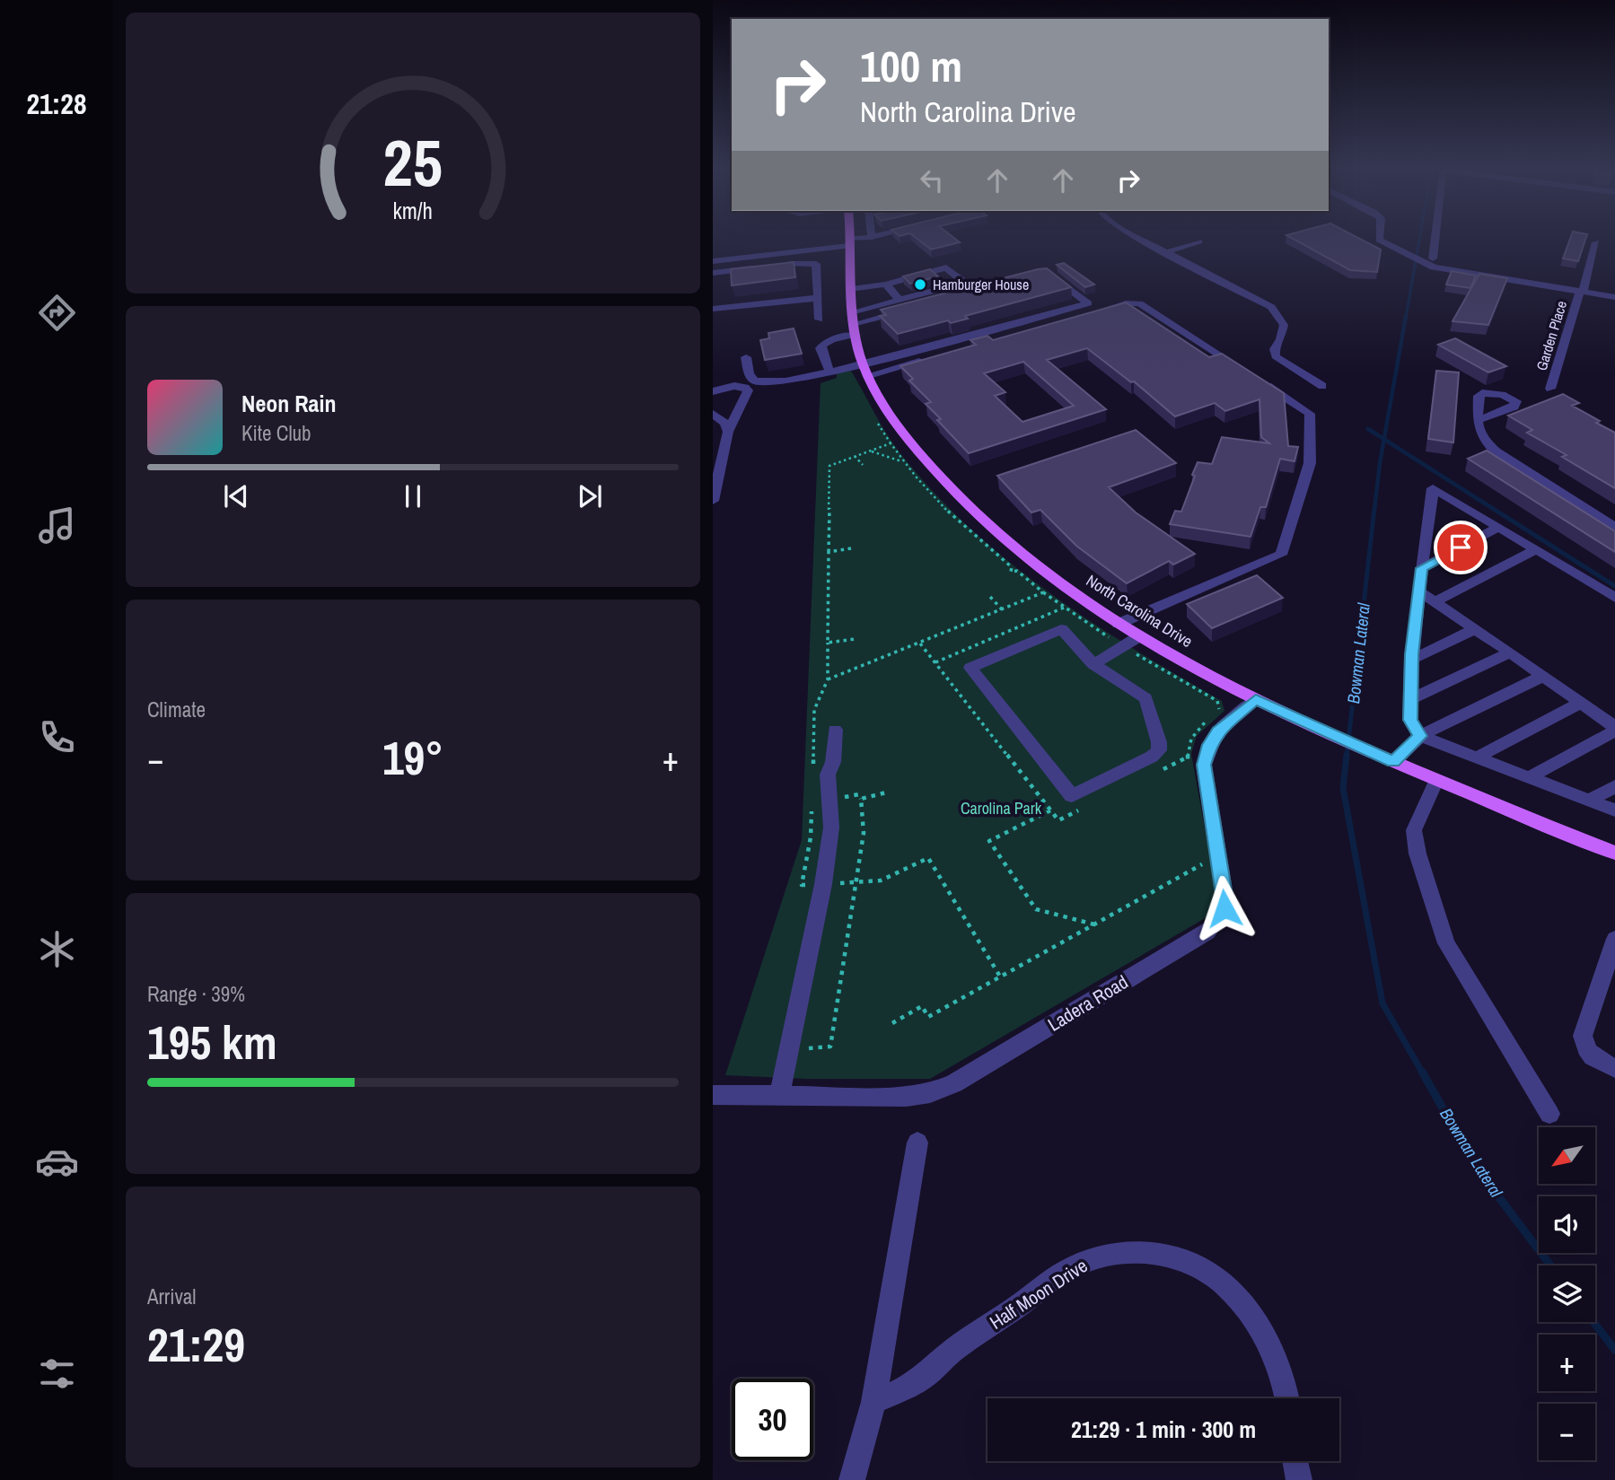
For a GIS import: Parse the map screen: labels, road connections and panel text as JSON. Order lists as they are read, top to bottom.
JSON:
{
  "streets": {
    "main road": ["North Carolina Drive"],
    "street": ["Garden Place", "Ladera Road", "Half Moon Drive"]
  },
  "crossings": [
    ["North Carolina Drive", "Ladera Road"]
  ],
  "water": ["Bowman Lateral"],
  "parks": ["Carolina Park"],
  "places": ["Hamburger House"],
  "north": "bottom left",
  "page": {
    "tabs": "21:28",
    "turn": ["100 m", "North Carolina Drive"],
    "song": ["Neon Rain", "Kite Club"],
    "tile": [
      "Climate",
      ["Range · 39%", "195 km"],
      ["Arrival", "21:29"]
    ],
    "heat": ["−", "19°", "+"],
    "map_buttons": ["+", "−"],
    "limit": "30",
    "trip": "21:29 · 1 min · 300 m",
    "gauge": ["25", "km/h"]
  }
}
